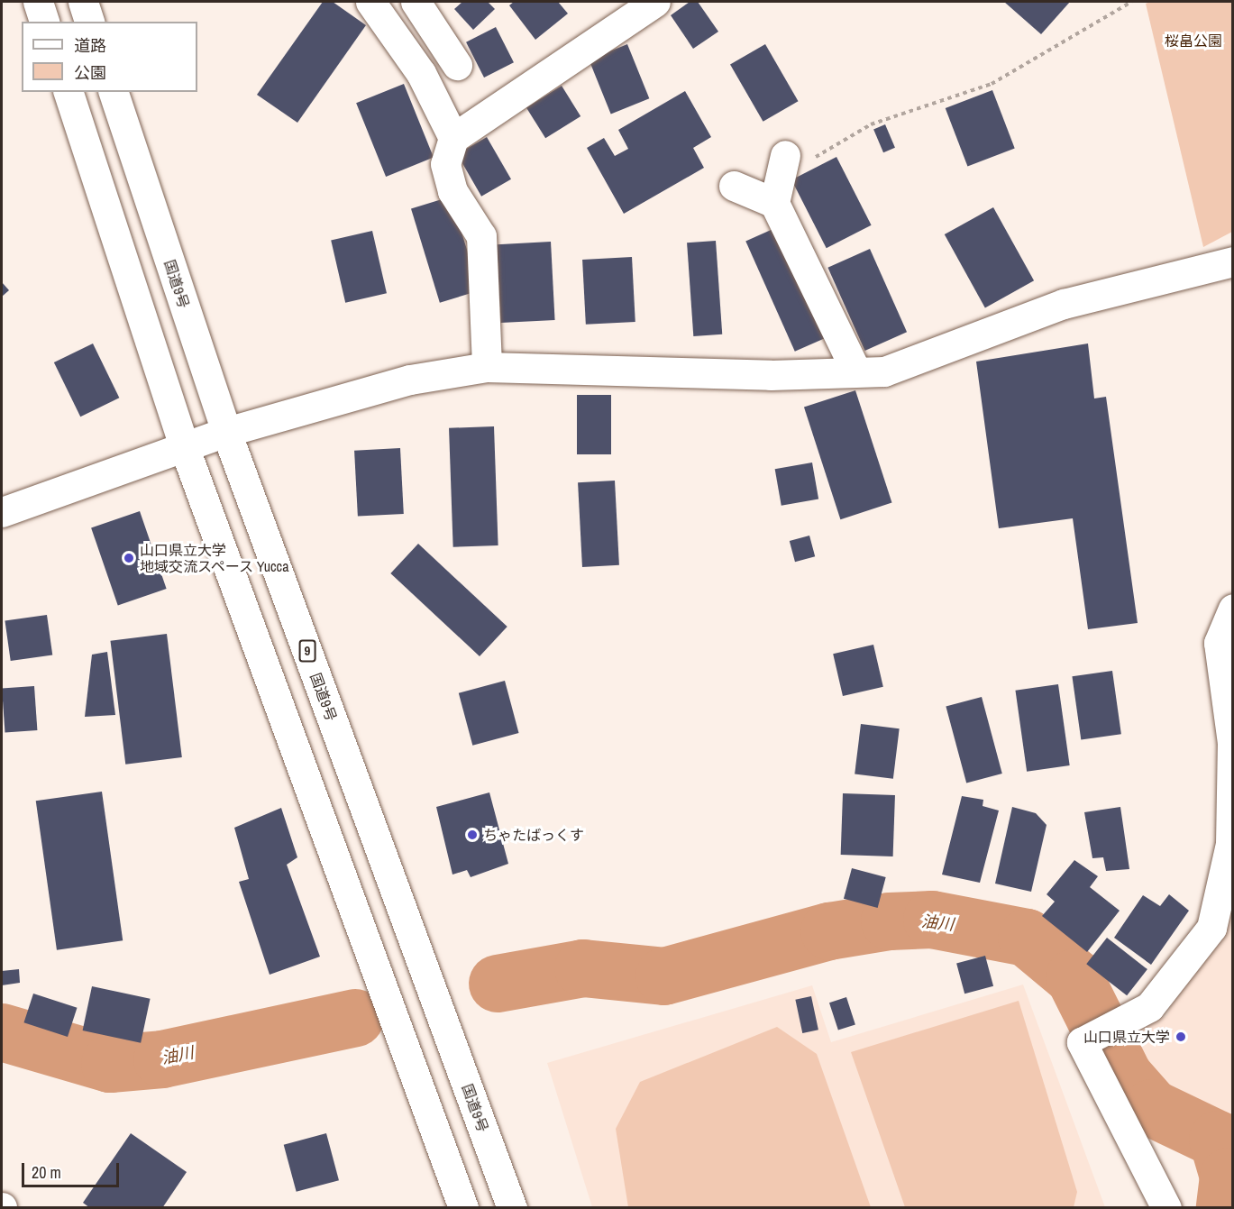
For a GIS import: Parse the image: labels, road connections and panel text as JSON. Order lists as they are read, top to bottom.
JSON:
{
  "streets": {
    "main road": ["国道9号", "9"]
  },
  "water": ["油川"],
  "parks": ["桜畠公園"],
  "places": ["山口県立大学 地域交流スペース Yucca", "ちゃたばっくす", "山口県立大学"],
  "legend": ["道路", "公園"],
  "scale_bar": "20 m"
}
